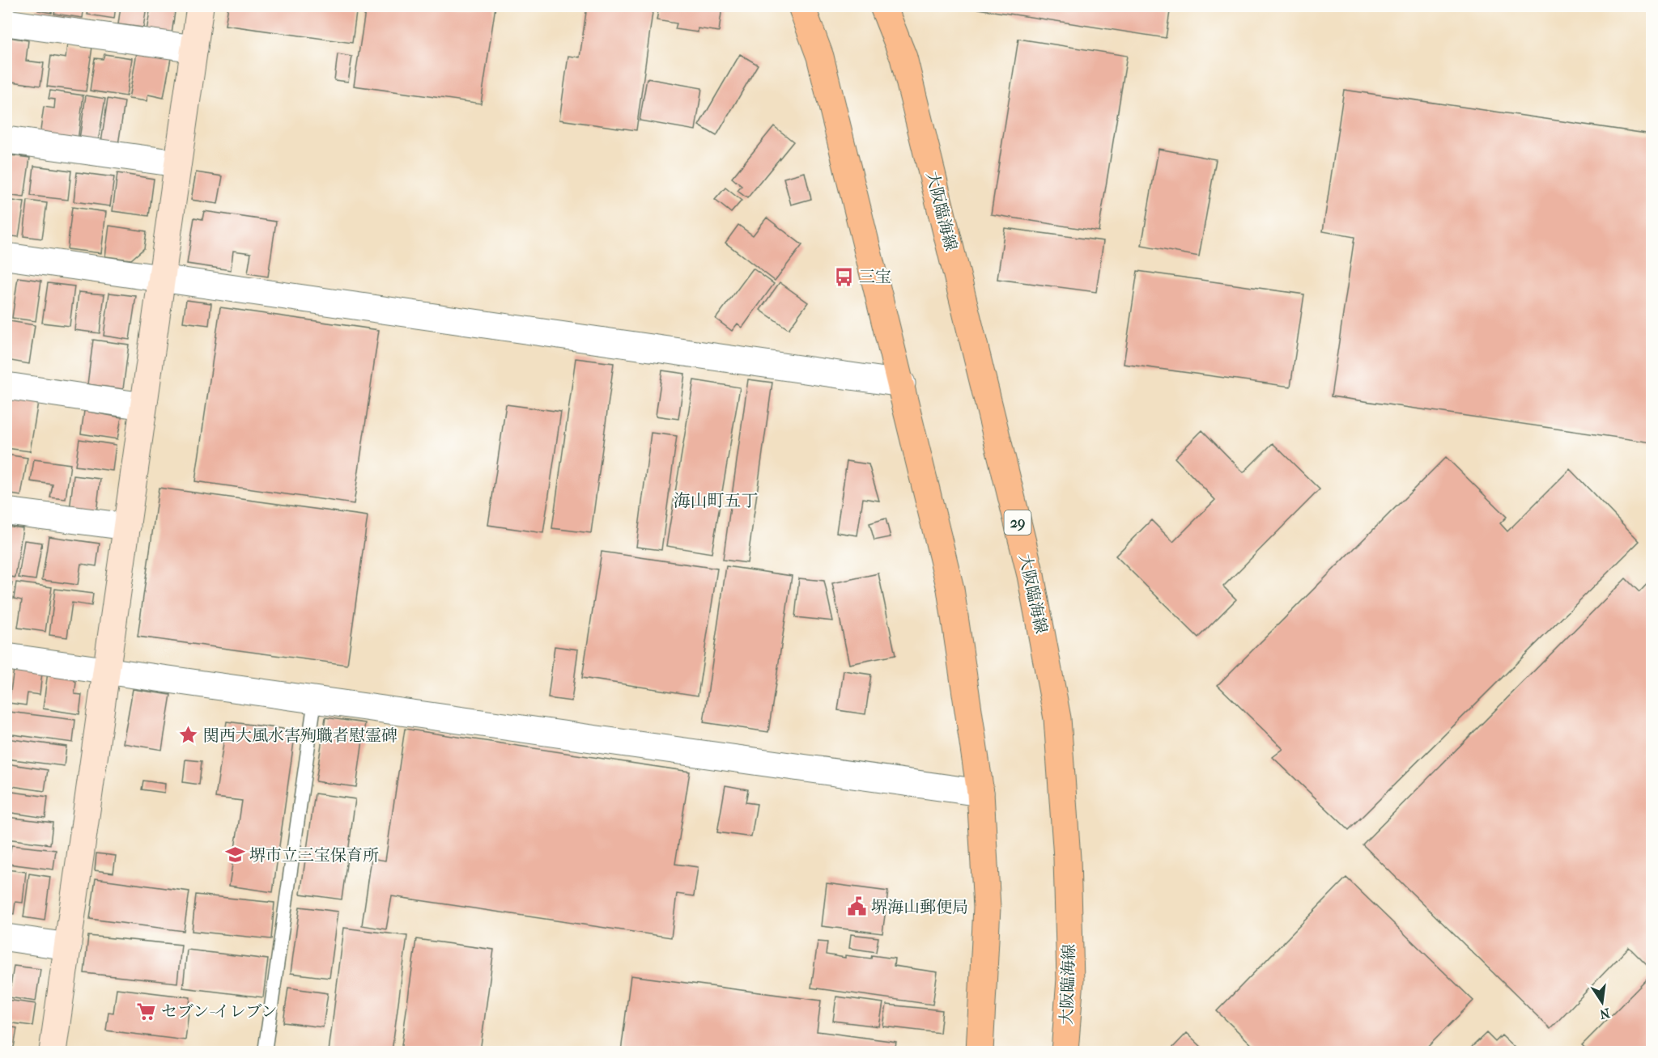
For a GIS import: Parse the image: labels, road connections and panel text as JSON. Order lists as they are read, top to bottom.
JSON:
{
  "streets": {
    "main road": ["大阪臨海線", "29"]
  },
  "districts": ["海山町五丁"],
  "places": {
    "bus stop": ["三宝"],
    "place": ["関西大風水害殉職者慰霊碑"],
    "school or university": ["堺市立三宝保育所"],
    "public building": ["堺海山郵便局"],
    "supermarket": ["セブン-イレブン"]
  },
  "north": "bottom"
}
